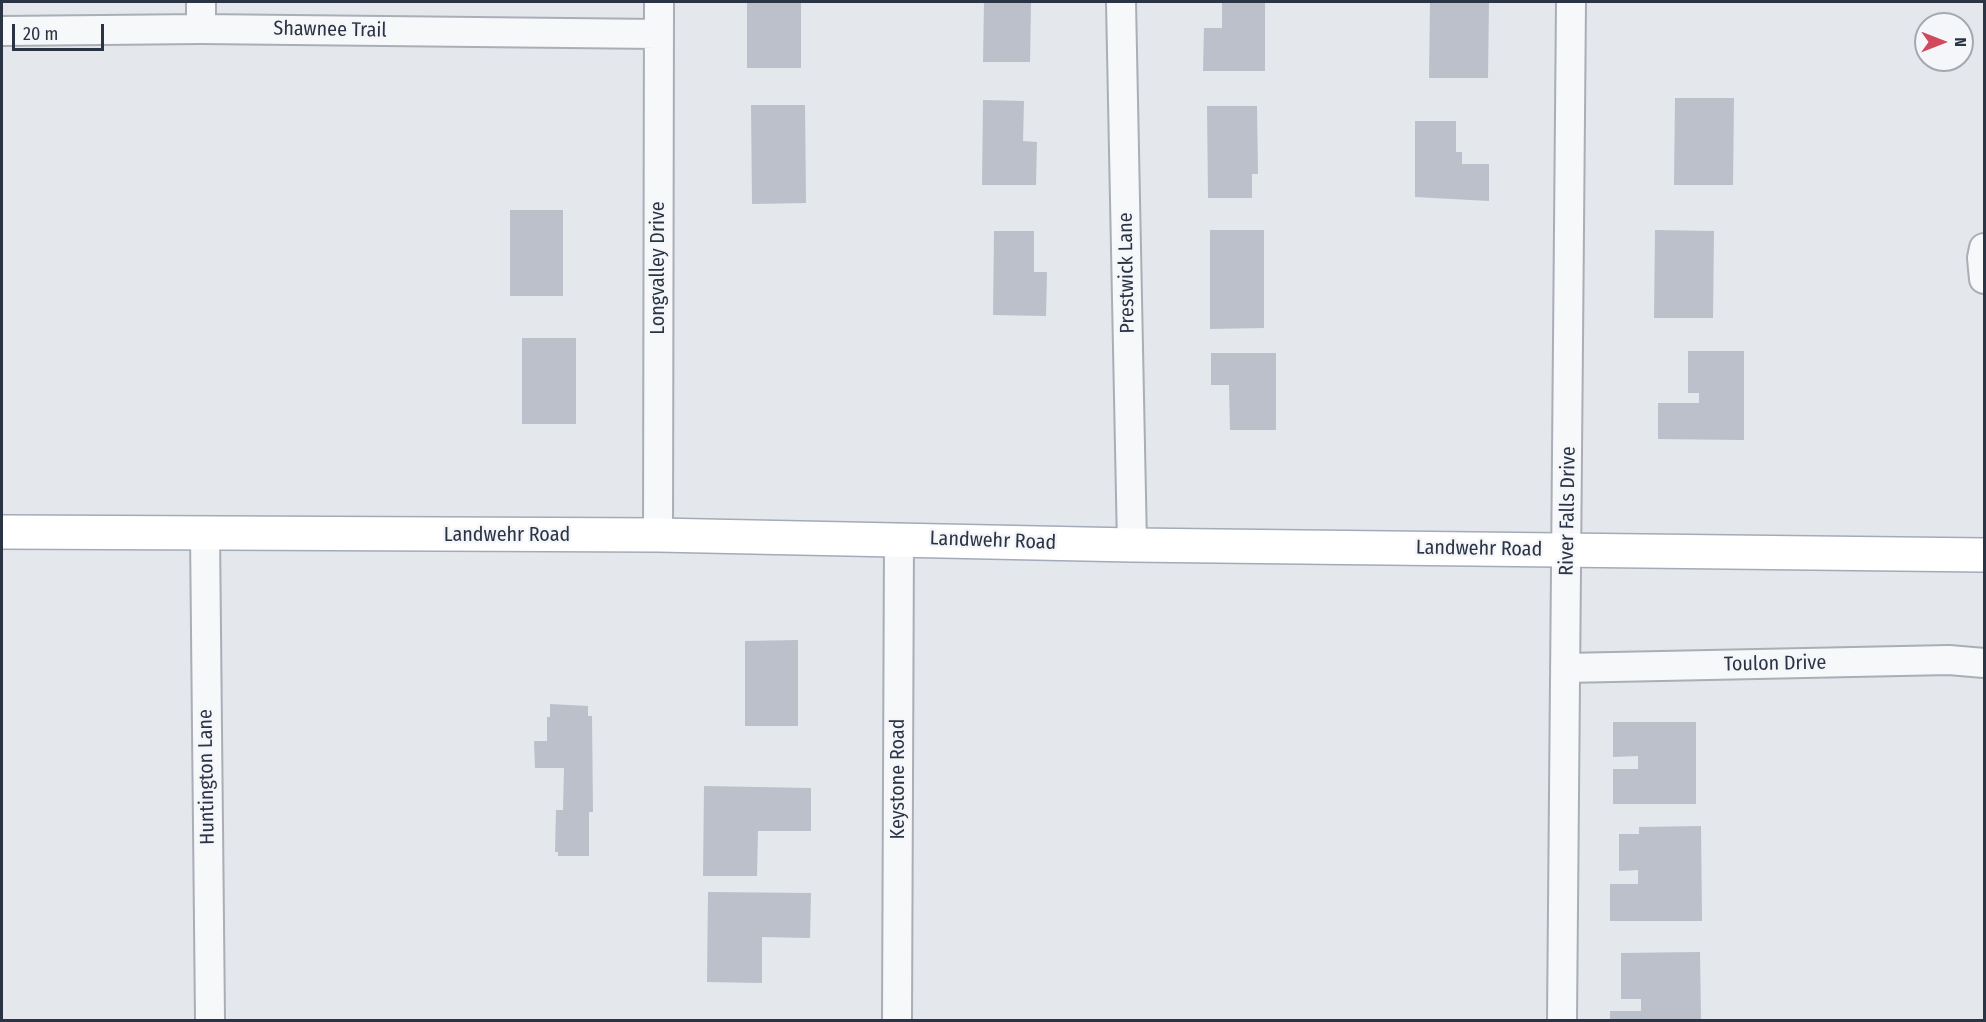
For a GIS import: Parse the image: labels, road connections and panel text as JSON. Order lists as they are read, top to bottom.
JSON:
{
  "streets": {
    "main road": ["Landwehr Road"],
    "street": [
      "Shawnee Trail",
      "Longvalley Drive",
      "Prestwick Lane",
      "River Falls Drive",
      "Toulon Drive",
      "Huntington Lane",
      "Keystone Road"
    ]
  },
  "crossings": [
    ["Shawnee Trail", "Longvalley Drive"],
    ["Longvalley Drive", "Landwehr Road"],
    ["Prestwick Lane", "Landwehr Road"],
    ["River Falls Drive", "Landwehr Road"],
    ["River Falls Drive", "Toulon Drive"],
    ["Landwehr Road", "Huntington Lane"],
    ["Landwehr Road", "Keystone Road"]
  ],
  "scale_bar": "20 m",
  "north": "right"
}
